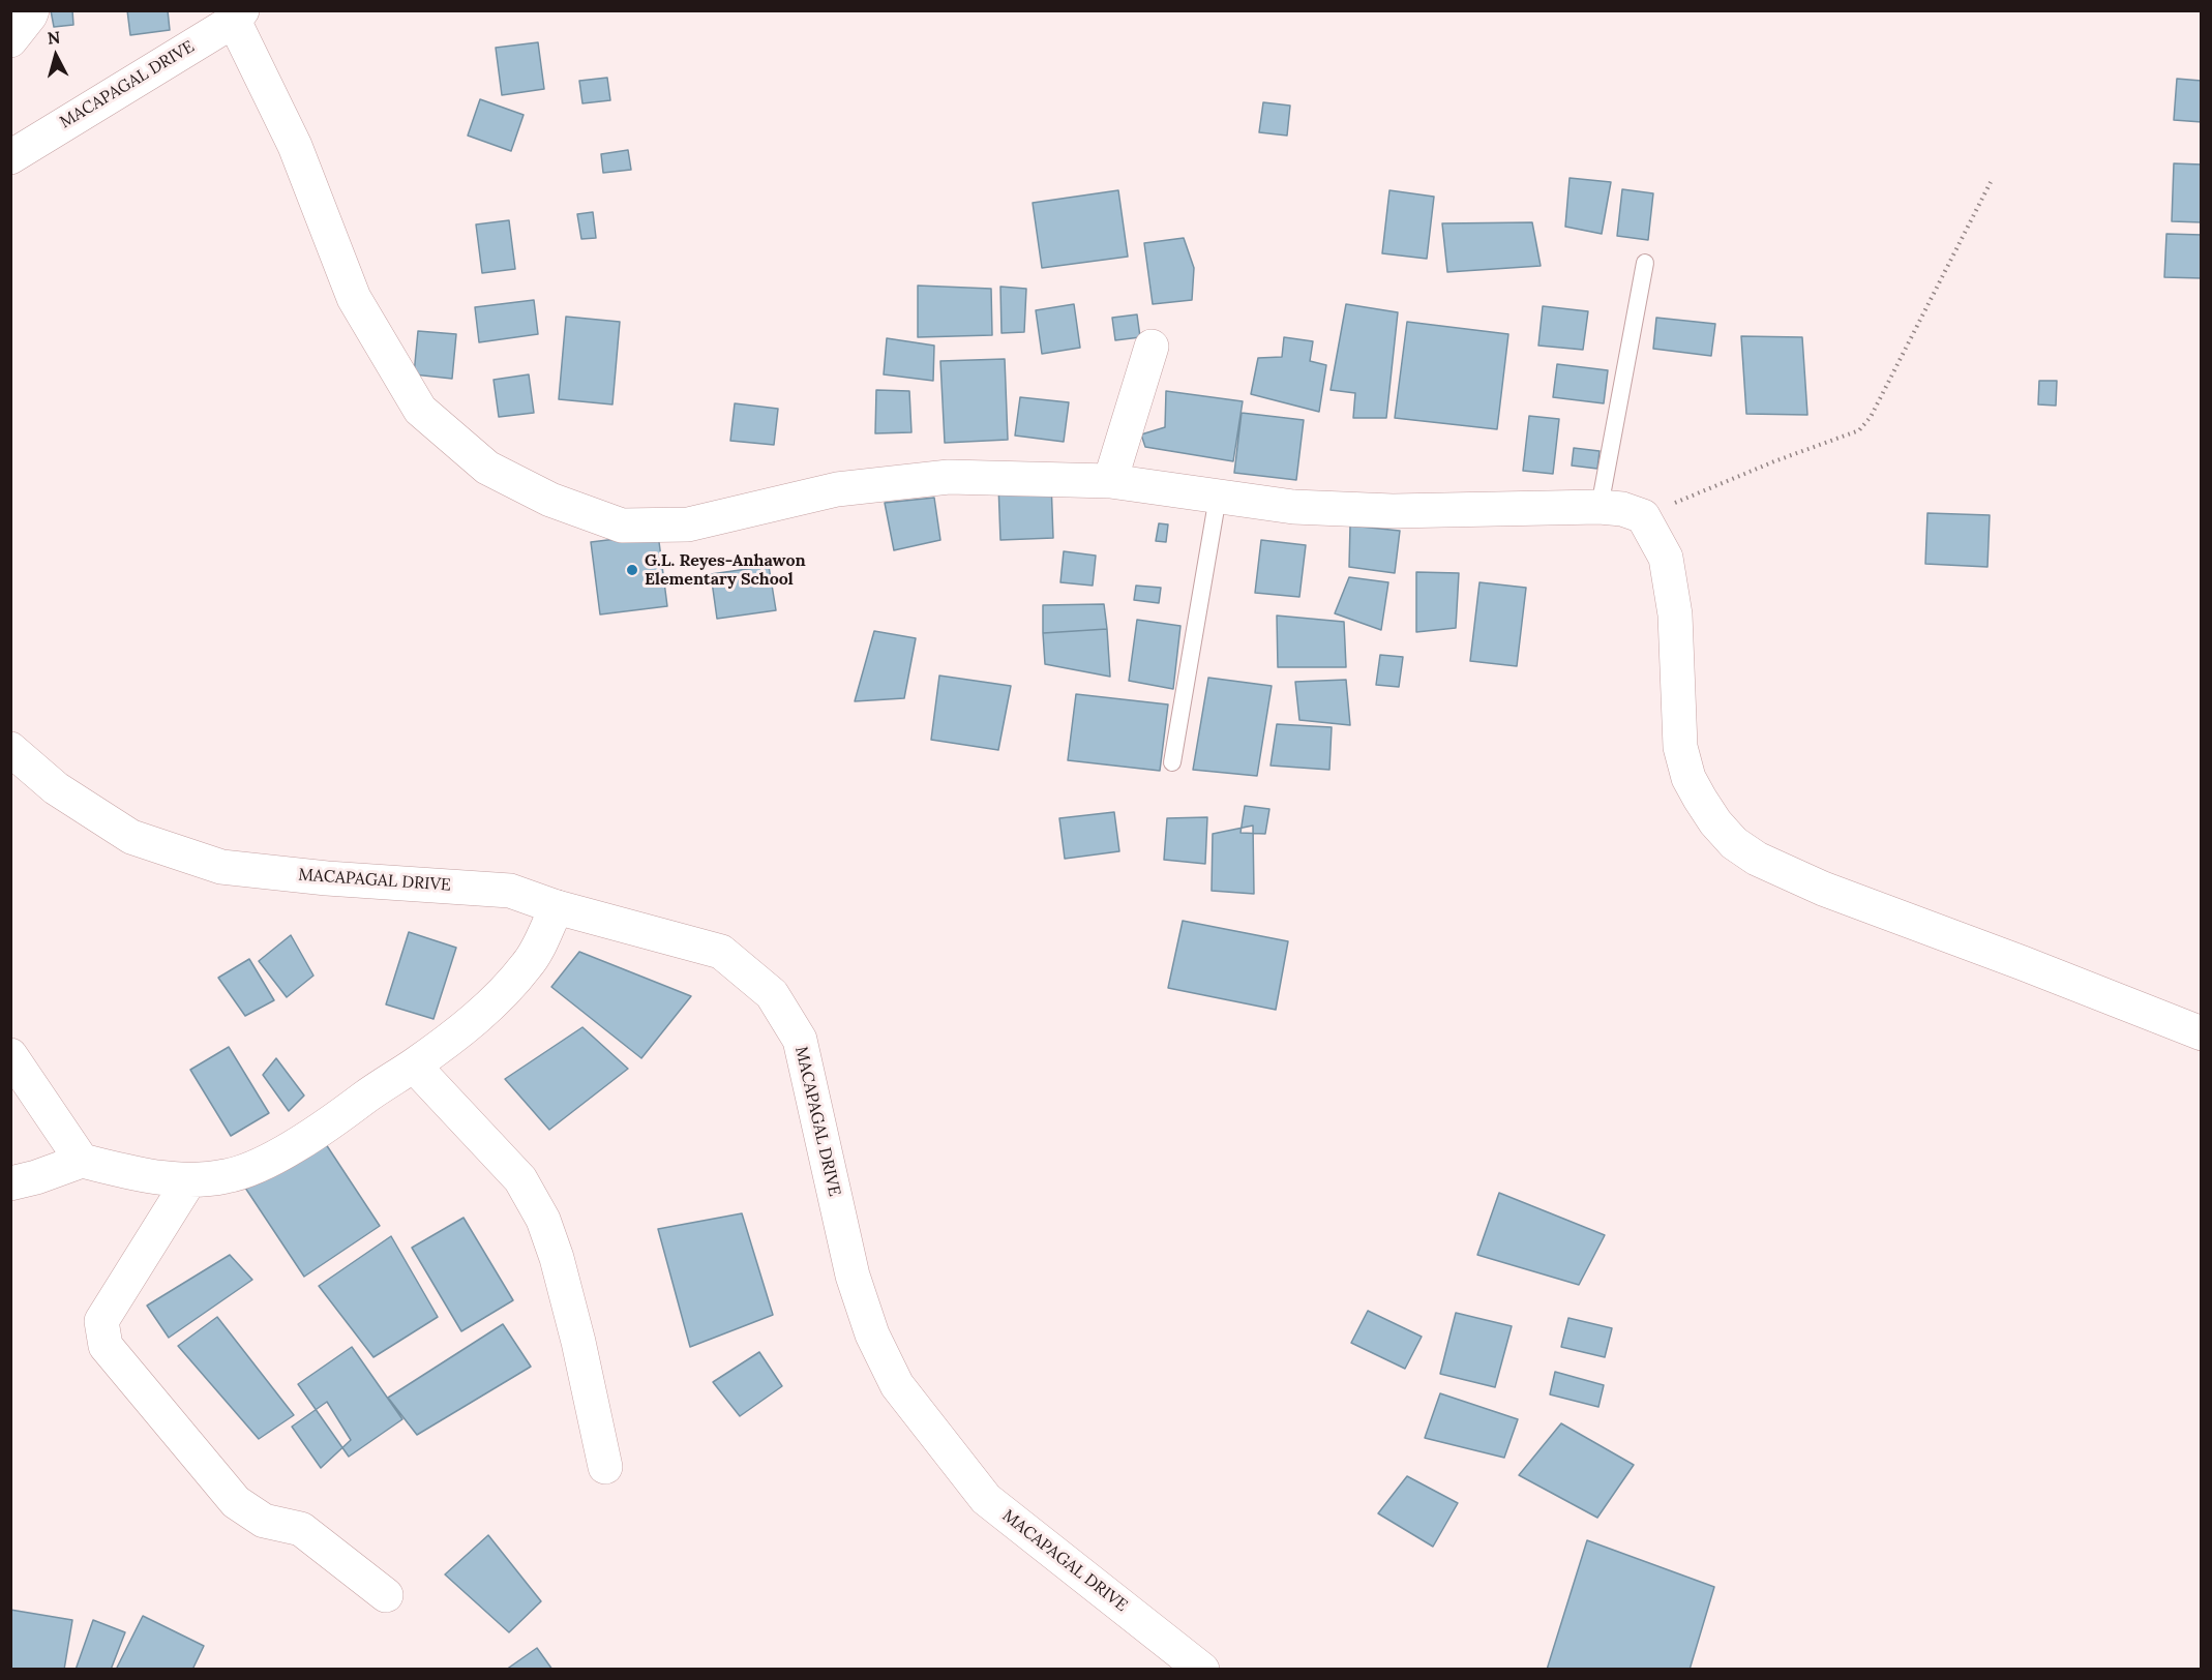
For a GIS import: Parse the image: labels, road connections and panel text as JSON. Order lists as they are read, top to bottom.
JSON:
{
  "streets": {
    "street": ["MACAPAGAL DRIVE"]
  },
  "places": ["G.L. Reyes-Anhawon Elementary School"],
  "north": "top"
}
